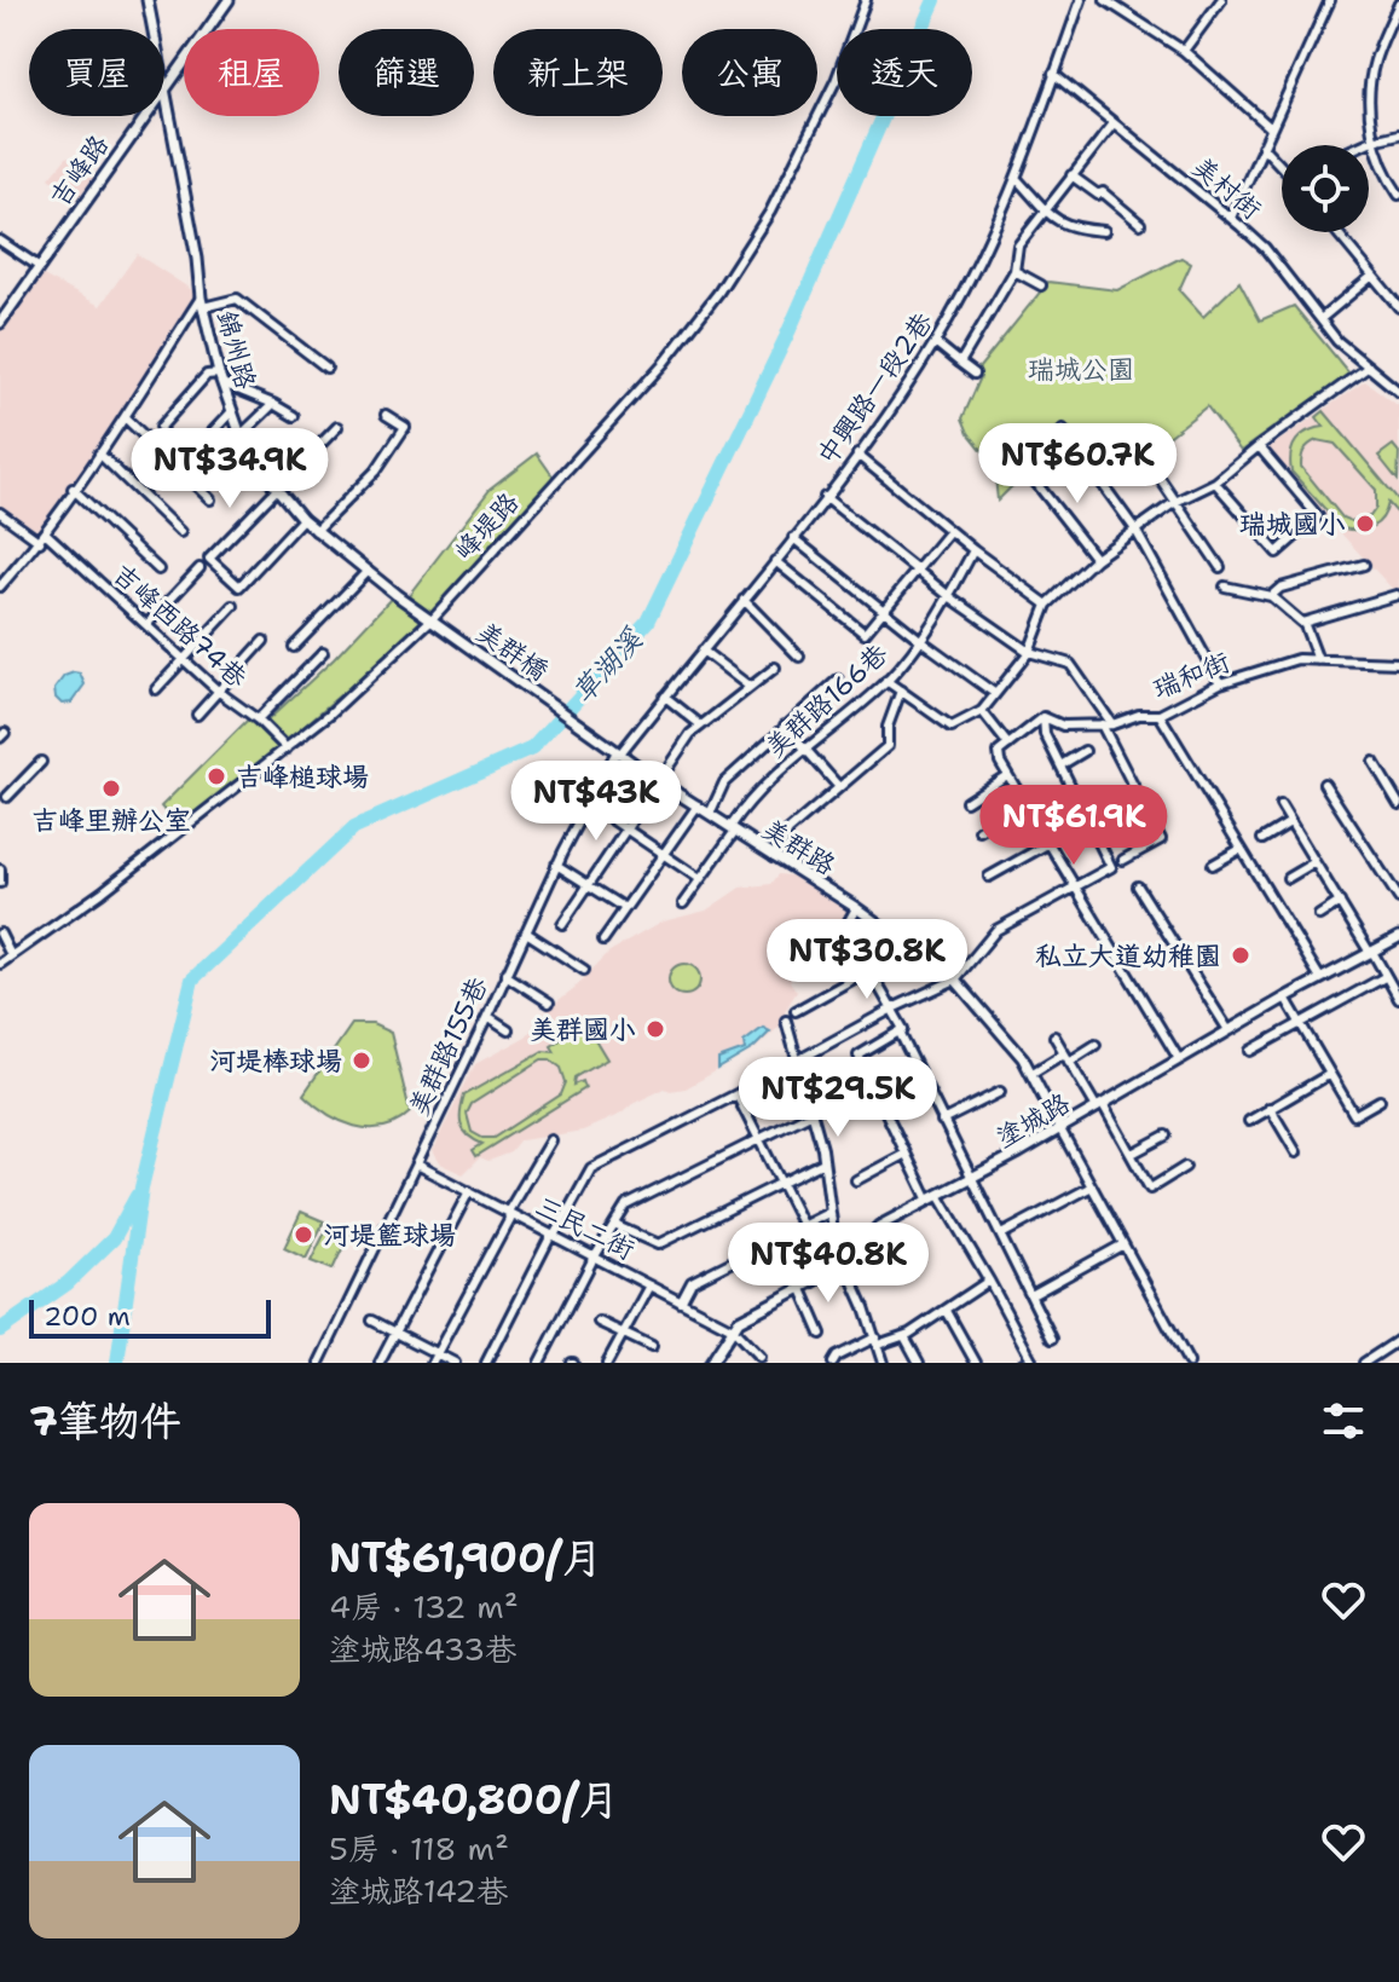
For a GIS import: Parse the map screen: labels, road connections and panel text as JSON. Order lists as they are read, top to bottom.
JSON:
{
  "streets": {
    "street": [
      "吉峰路",
      "美村街",
      "錦州路",
      "中興路一段2巷",
      "峰堤路",
      "吉峰西路74巷",
      "美群橋",
      "瑞和街",
      "美群路166巷",
      "美群路",
      "美群路155巷",
      "塗城路",
      "三民二街"
    ]
  },
  "crossings": [
    ["吉峰路", "錦州路"],
    ["美村街", "中興路一段2巷"],
    ["錦州路", "峰堤路"],
    ["錦州路", "美群橋"],
    ["中興路一段2巷", "美群路"],
    ["中興路一段2巷", "美群路155巷"],
    ["峰堤路", "吉峰西路74巷"],
    ["峰堤路", "美群橋"],
    ["美群橋", "美群路"],
    ["美群路166巷", "美群路"],
    ["美群路", "美群路155巷"],
    ["美群路", "塗城路"],
    ["美群路155巷", "三民二街"],
    ["塗城路", "三民二街"]
  ],
  "water": ["草湖溪"],
  "parks": ["瑞城公園"],
  "places": [
    "瑞城國小",
    "吉峰槌球場",
    "吉峰里辦公室",
    "私立大道幼稚園",
    "美群國小",
    "河堤棒球場",
    "河堤籃球場"
  ],
  "scale_bar": "200 m",
  "page": {
    "chip": [
      "買屋",
      "租屋",
      "篩選",
      "新上架",
      "公寓",
      "透天"
    ],
    "price": [
      "NT$60.7K",
      "NT$34.9K",
      "NT$43K",
      "NT$61.9K",
      "NT$30.8K",
      "NT$29.5K",
      "NT$40.8K"
    ],
    "scale": "200 m",
    "heading": "7筆物件",
    "list": [
      {
        "name": "NT$61,900/月",
        "note": "4房 · 132 m² · 塗城路433巷"
      },
      {
        "name": "NT$40,800/月",
        "note": "5房 · 118 m² · 塗城路142巷"
      }
    ]
  }
}
